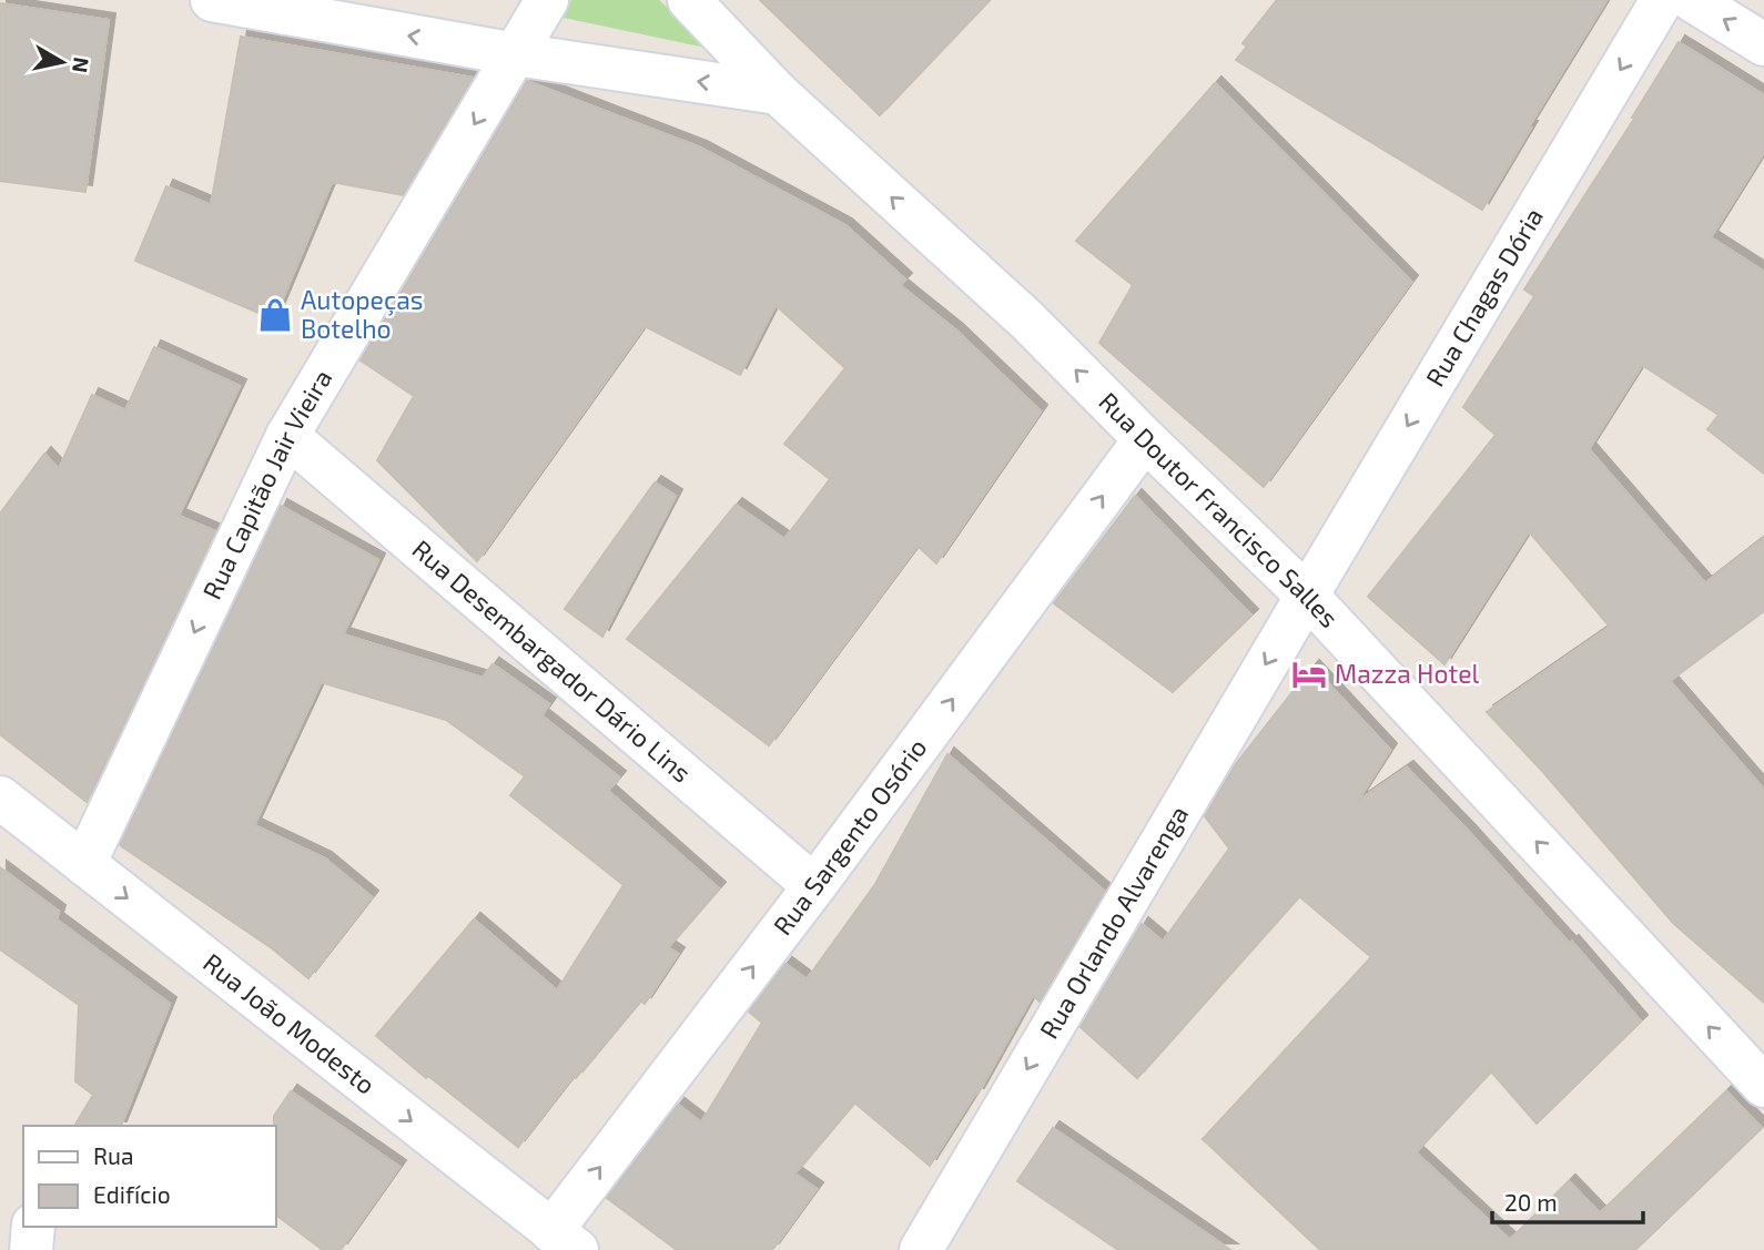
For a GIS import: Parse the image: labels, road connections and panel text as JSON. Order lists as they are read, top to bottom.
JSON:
{
  "streets": {
    "street": [
      "Rua Chagas Dória",
      "Rua Capitão Jair Vieira",
      "Rua Doutor Francisco Salles",
      "Rua Desembargador Dário Lins",
      "Rua Sargento Osório",
      "Rua Orlando Alvarenga",
      "Rua João Modesto"
    ]
  },
  "crossings": [
    ["Rua Chagas Dória", "Rua Doutor Francisco Salles"],
    ["Rua Chagas Dória", "Rua Orlando Alvarenga"],
    ["Rua Capitão Jair Vieira", "Rua Desembargador Dário Lins"],
    ["Rua Capitão Jair Vieira", "Rua João Modesto"],
    ["Rua Doutor Francisco Salles", "Rua Sargento Osório"],
    ["Rua Doutor Francisco Salles", "Rua Orlando Alvarenga"],
    ["Rua Desembargador Dário Lins", "Rua Sargento Osório"],
    ["Rua Sargento Osório", "Rua João Modesto"]
  ],
  "one_way": [
    "Rua Chagas Dória",
    "Rua Capitão Jair Vieira",
    "Rua Doutor Francisco Salles",
    "Rua Sargento Osório",
    "Rua Orlando Alvarenga",
    "Rua João Modesto"
  ],
  "places": {
    "shop": ["Autopeças Botelho"],
    "hotel": ["Mazza Hotel"]
  },
  "legend": ["Rua", "Edifício"],
  "scale_bar": "20 m",
  "north": "right"
}
